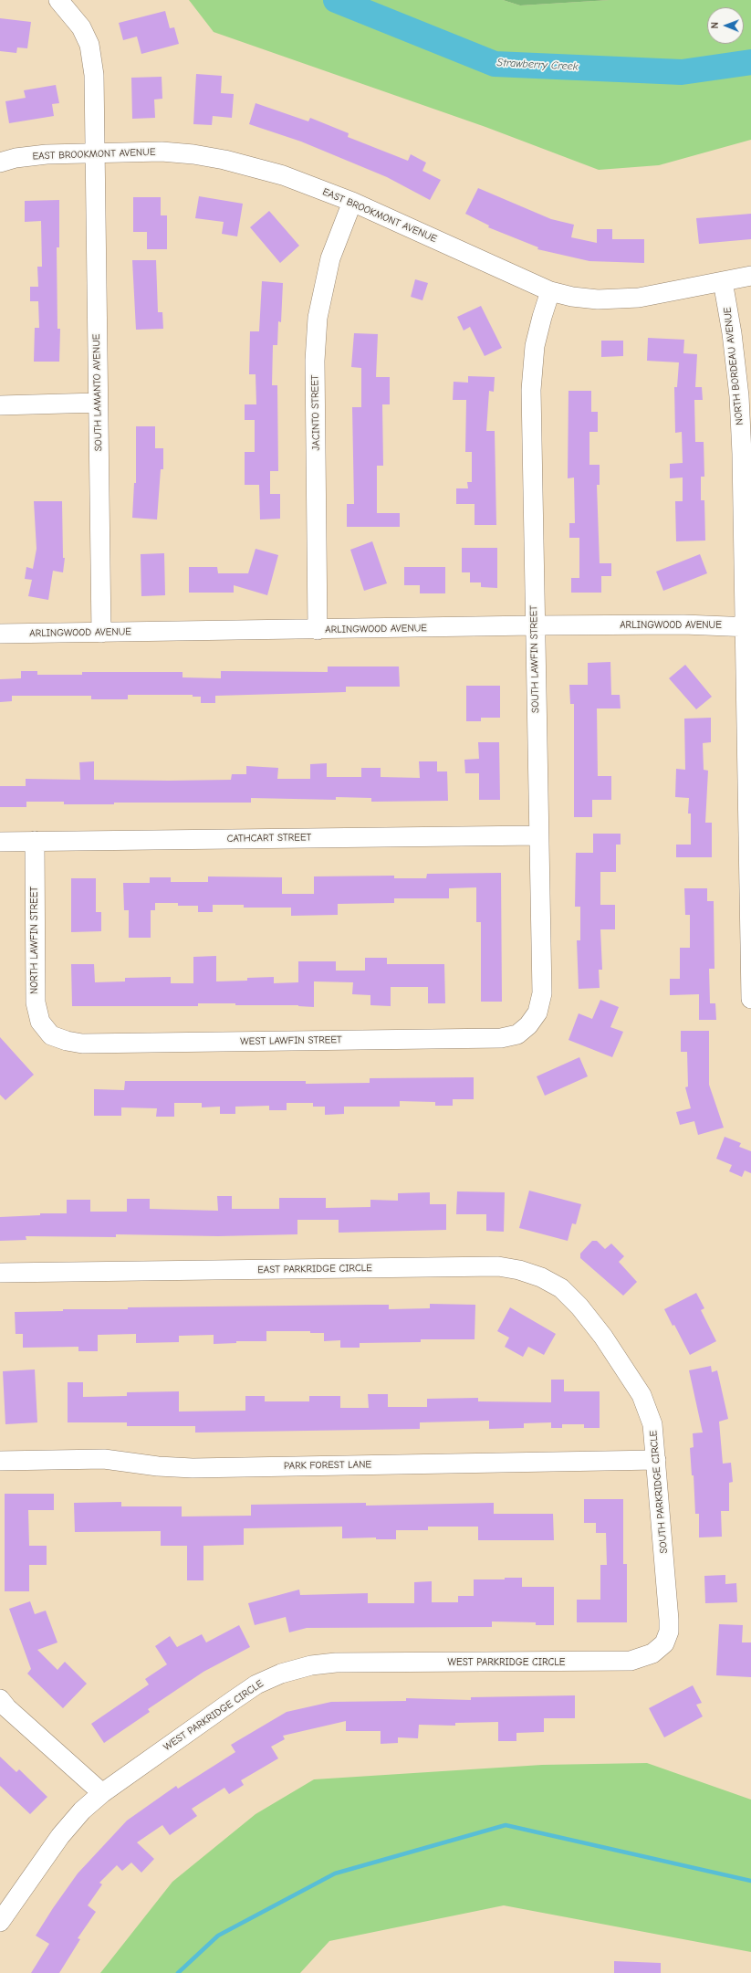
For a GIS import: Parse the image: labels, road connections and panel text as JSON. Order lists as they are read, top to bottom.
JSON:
{
  "streets": {
    "street": [
      "EAST BROOKMONT AVENUE",
      "NORTH BORDEAU AVENUE",
      "SOUTH LAMANTO AVENUE",
      "JACINTO STREET",
      "ARLINGWOOD AVENUE",
      "SOUTH LAWFIN STREET",
      "CATHCART STREET",
      "NORTH LAWFIN STREET",
      "WEST LAWFIN STREET",
      "EAST PARKRIDGE CIRCLE",
      "PARK FOREST LANE",
      "SOUTH PARKRIDGE CIRCLE",
      "WEST PARKRIDGE CIRCLE"
    ]
  },
  "crossings": [
    ["EAST BROOKMONT AVENUE", "NORTH BORDEAU AVENUE"],
    ["EAST BROOKMONT AVENUE", "SOUTH LAMANTO AVENUE"],
    ["EAST BROOKMONT AVENUE", "JACINTO STREET"],
    ["EAST BROOKMONT AVENUE", "SOUTH LAWFIN STREET"],
    ["NORTH BORDEAU AVENUE", "ARLINGWOOD AVENUE"],
    ["SOUTH LAMANTO AVENUE", "ARLINGWOOD AVENUE"],
    ["JACINTO STREET", "ARLINGWOOD AVENUE"],
    ["ARLINGWOOD AVENUE", "SOUTH LAWFIN STREET"],
    ["SOUTH LAWFIN STREET", "CATHCART STREET"],
    ["SOUTH LAWFIN STREET", "WEST LAWFIN STREET"],
    ["CATHCART STREET", "NORTH LAWFIN STREET"],
    ["NORTH LAWFIN STREET", "WEST LAWFIN STREET"],
    ["EAST PARKRIDGE CIRCLE", "SOUTH PARKRIDGE CIRCLE"],
    ["PARK FOREST LANE", "SOUTH PARKRIDGE CIRCLE"],
    ["SOUTH PARKRIDGE CIRCLE", "WEST PARKRIDGE CIRCLE"]
  ],
  "water": ["Strawberry Creek"],
  "north": "left"
}
